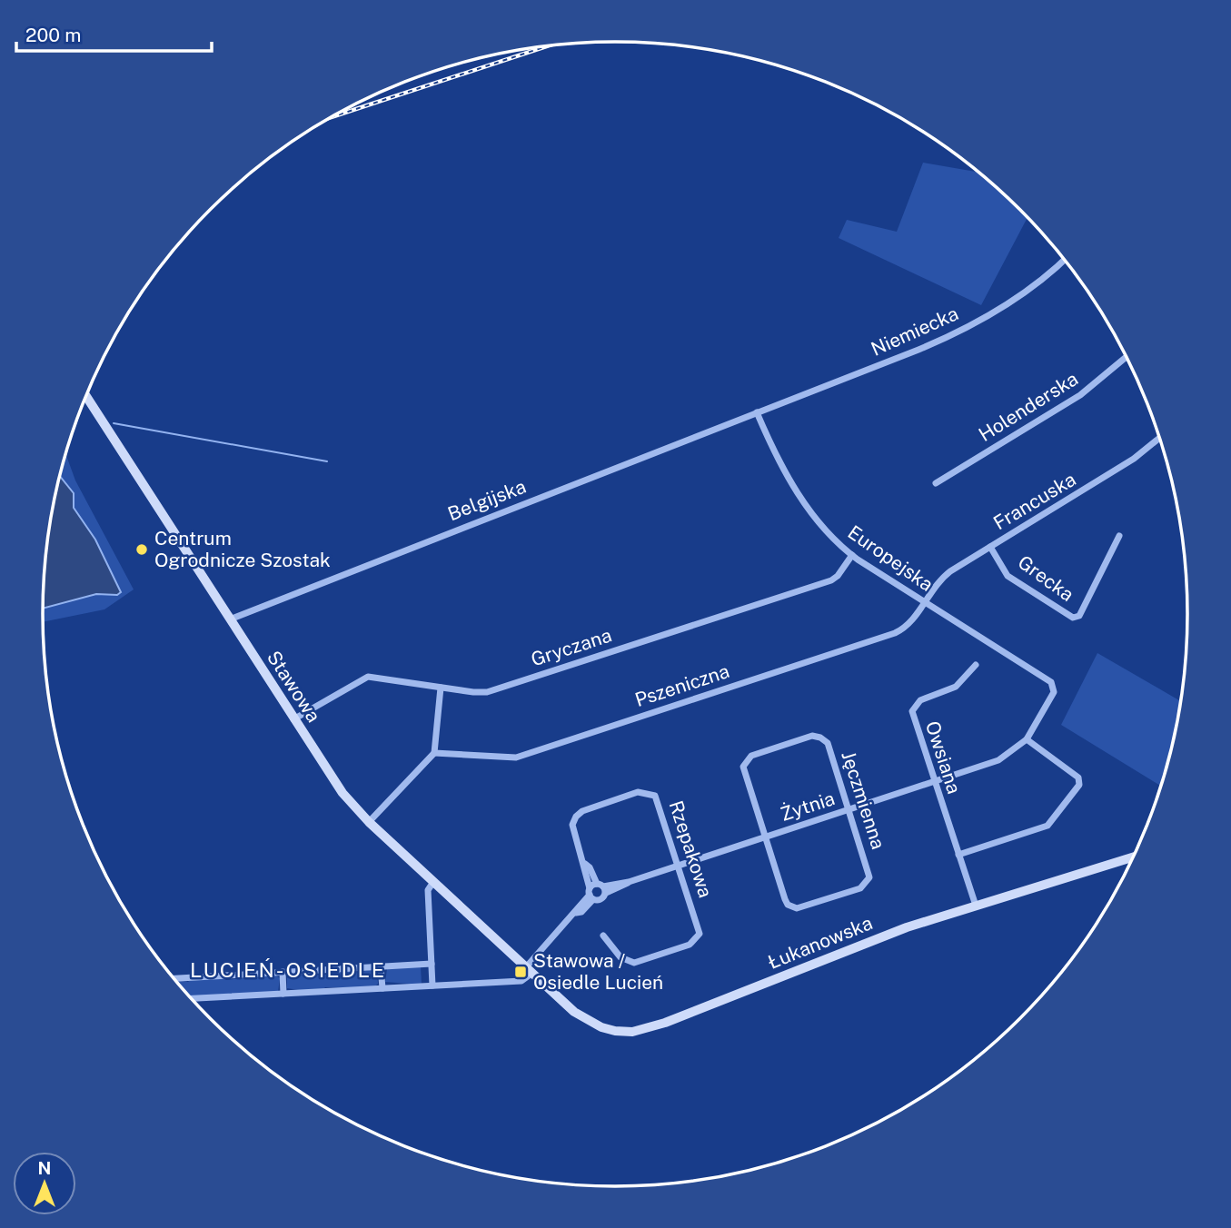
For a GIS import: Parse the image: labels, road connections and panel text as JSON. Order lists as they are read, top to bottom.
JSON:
{
  "streets": {
    "street": [
      "Niemiecka",
      "Holenderska",
      "Belgijska",
      "Francuska",
      "Europejska",
      "Grecka",
      "Gryczana",
      "Pszeniczna",
      "Stawowa",
      "Owsiana",
      "Jęczmienna",
      "Żytnia",
      "Rzepakowa",
      "Łukanowska"
    ]
  },
  "crossings": [
    ["Niemiecka", "Belgijska"],
    ["Niemiecka", "Europejska"],
    ["Belgijska", "Europejska"],
    ["Belgijska", "Stawowa"],
    ["Francuska", "Europejska"],
    ["Francuska", "Grecka"],
    ["Francuska", "Pszeniczna"],
    ["Europejska", "Gryczana"],
    ["Europejska", "Pszeniczna"],
    ["Europejska", "Żytnia"],
    ["Gryczana", "Stawowa"],
    ["Stawowa", "Łukanowska"],
    ["Owsiana", "Żytnia"],
    ["Owsiana", "Łukanowska"],
    ["Jęczmienna", "Żytnia"],
    ["Żytnia", "Rzepakowa"]
  ],
  "districts": ["LUCIEŃ-OSIEDLE"],
  "places": {
    "other": ["Centrum Ogrodnicze Szostak"],
    "transit": ["Stawowa / Osiedle Lucień"]
  },
  "scale_bar": "200 m",
  "north": "top"
}
